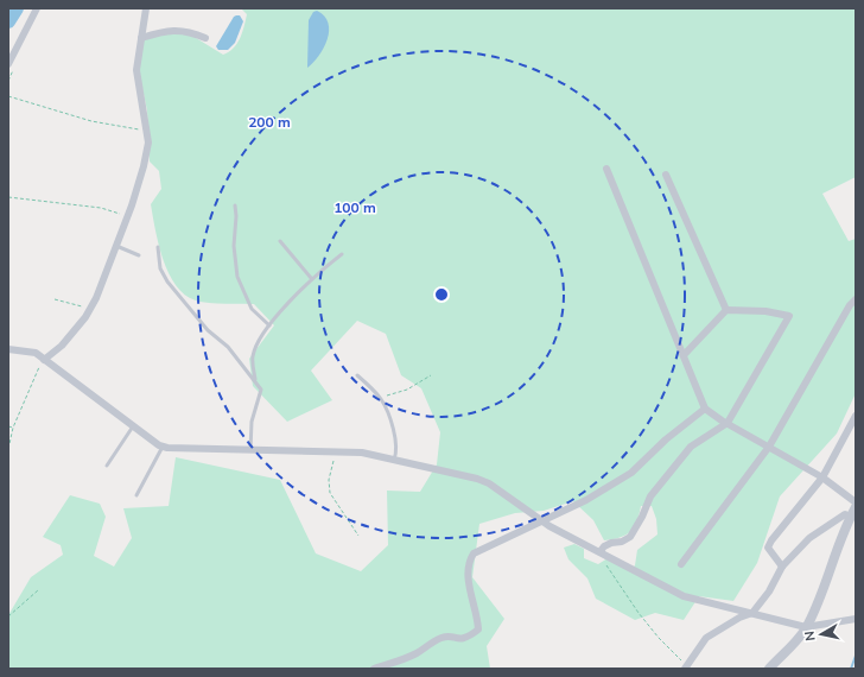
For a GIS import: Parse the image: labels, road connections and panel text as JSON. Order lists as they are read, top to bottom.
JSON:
{
  "north": "left",
  "rings": ["200 m", "100 m"]
}
